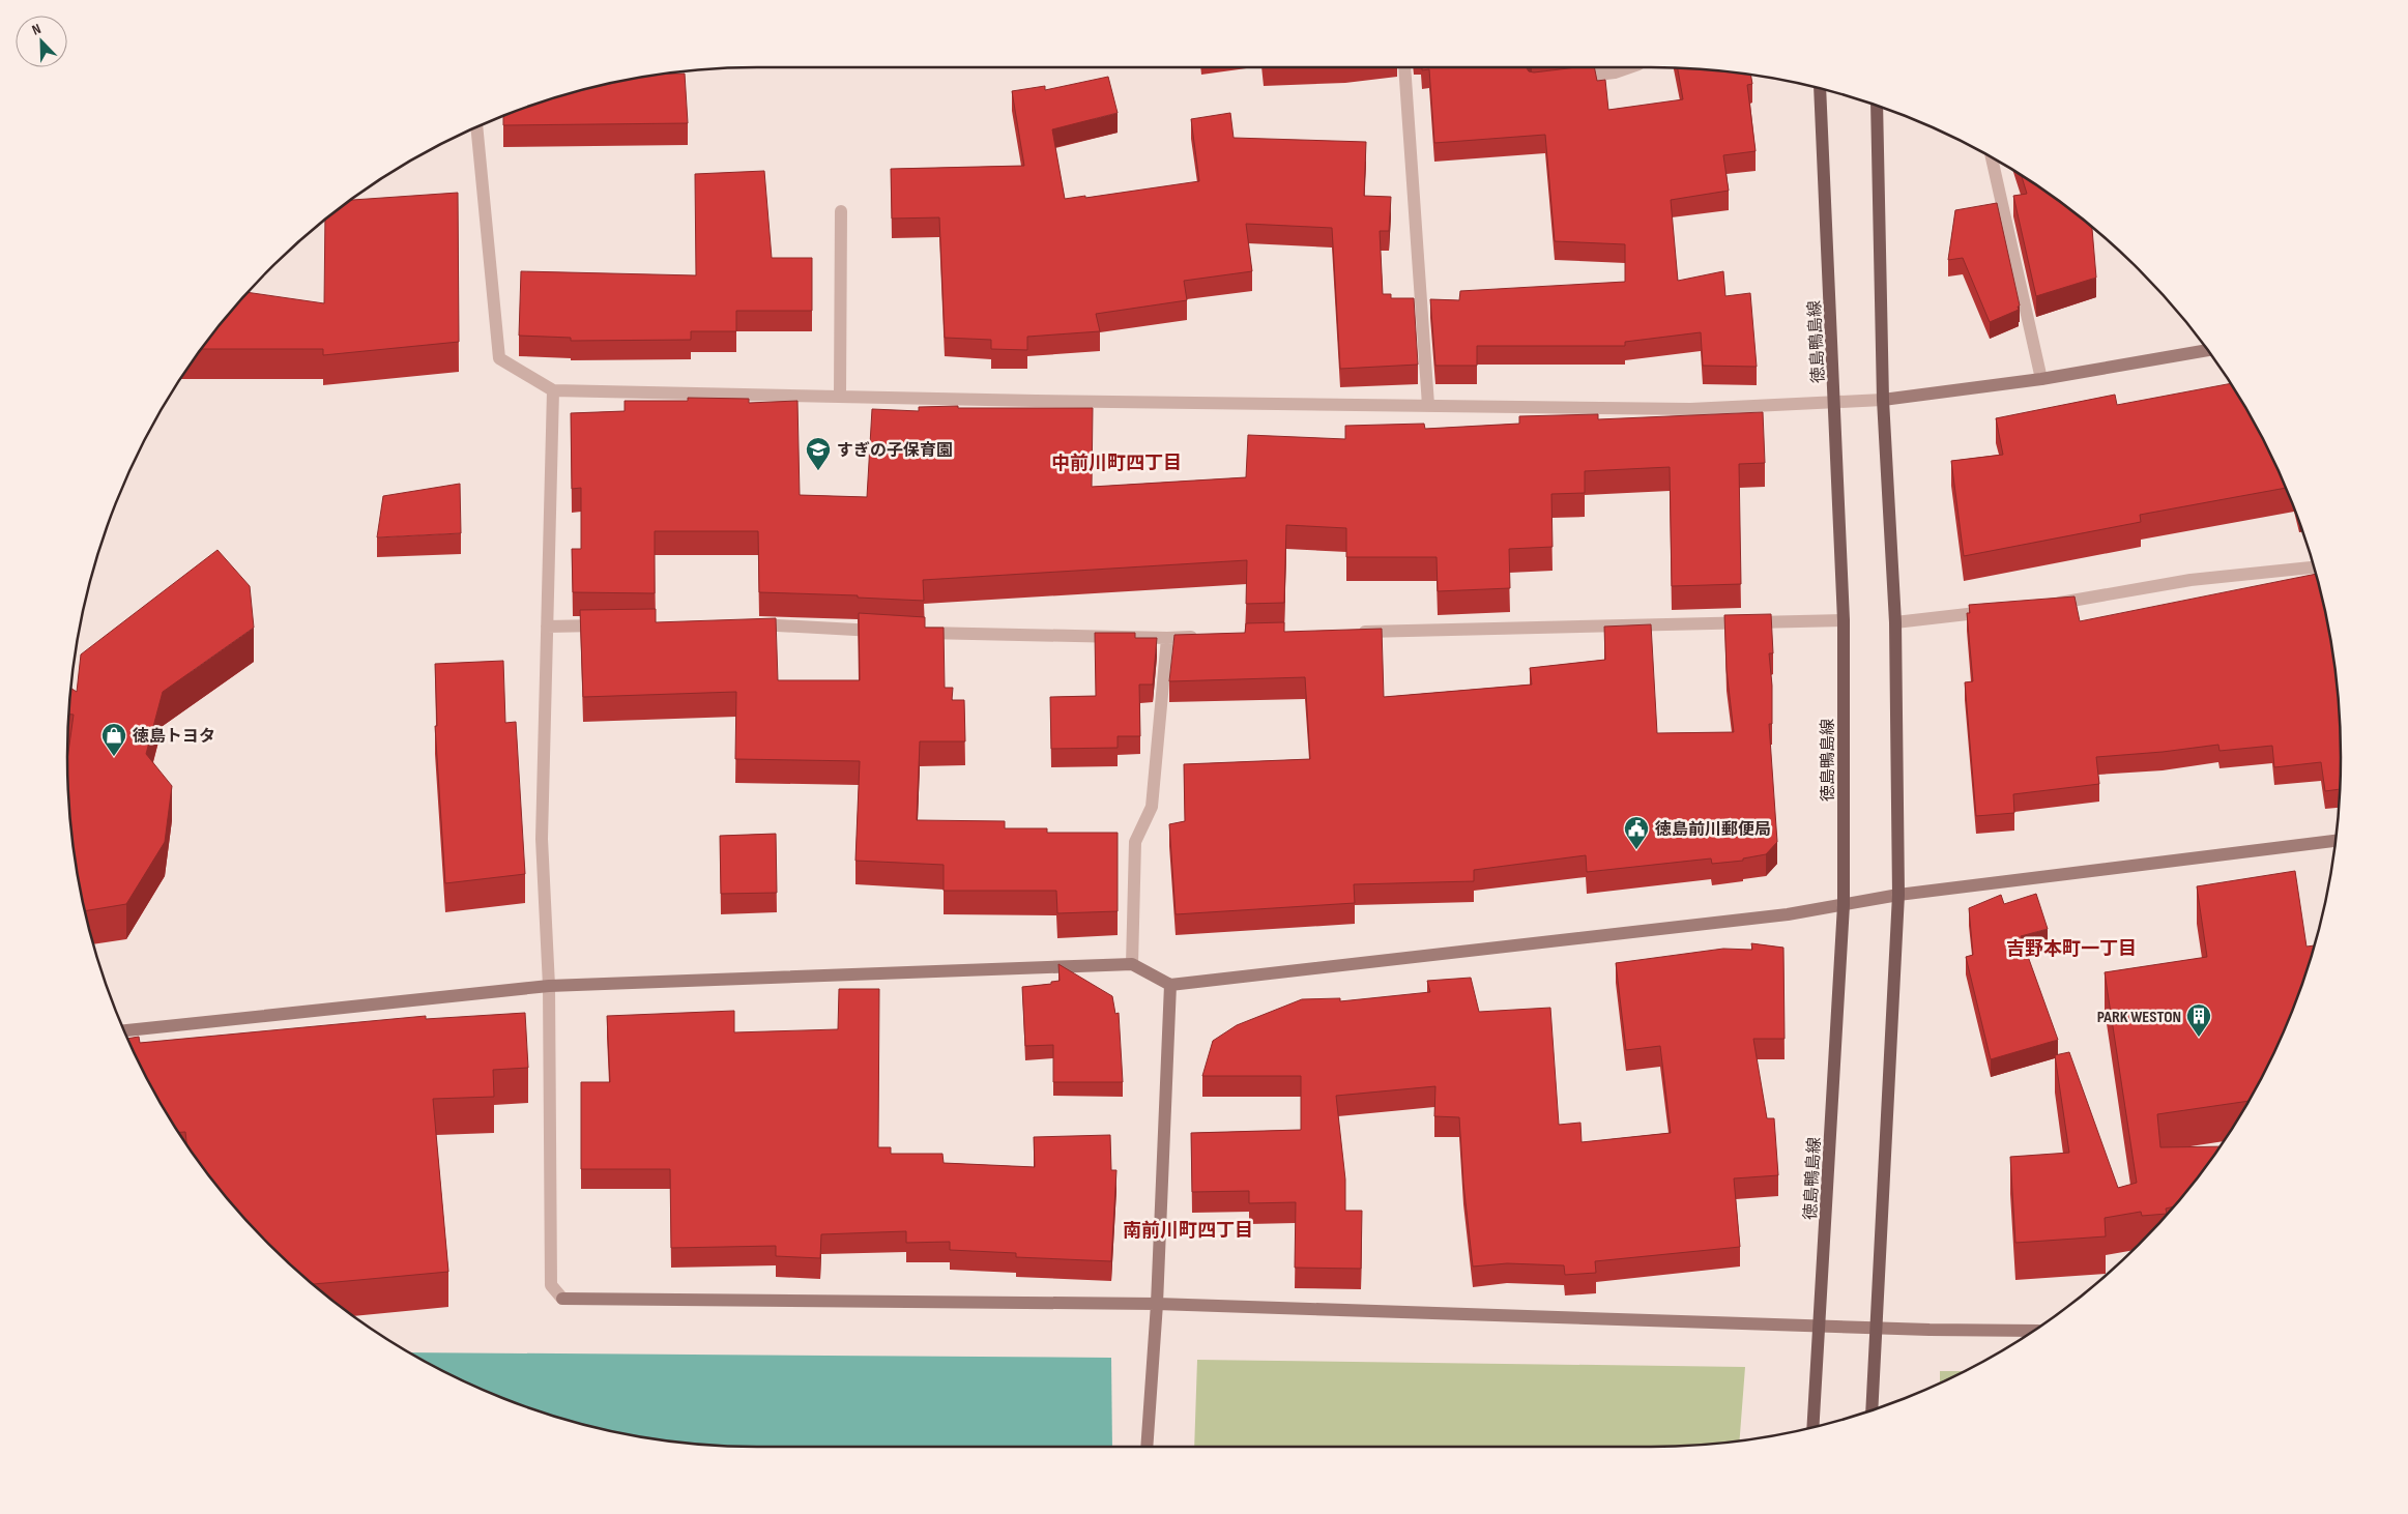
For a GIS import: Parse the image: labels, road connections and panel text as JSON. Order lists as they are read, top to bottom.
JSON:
{
  "streets": {
    "main road": ["徳島鴨島線"]
  },
  "districts": ["中前川町四丁目", "吉野本町一丁目", "南前川町四丁目"],
  "places": {
    "school or university": ["すぎの子保育園"],
    "shop": ["徳島トヨタ"],
    "public building": ["徳島前川郵便局"],
    "building": ["PARK WESTON"]
  },
  "north": "top left"
}
